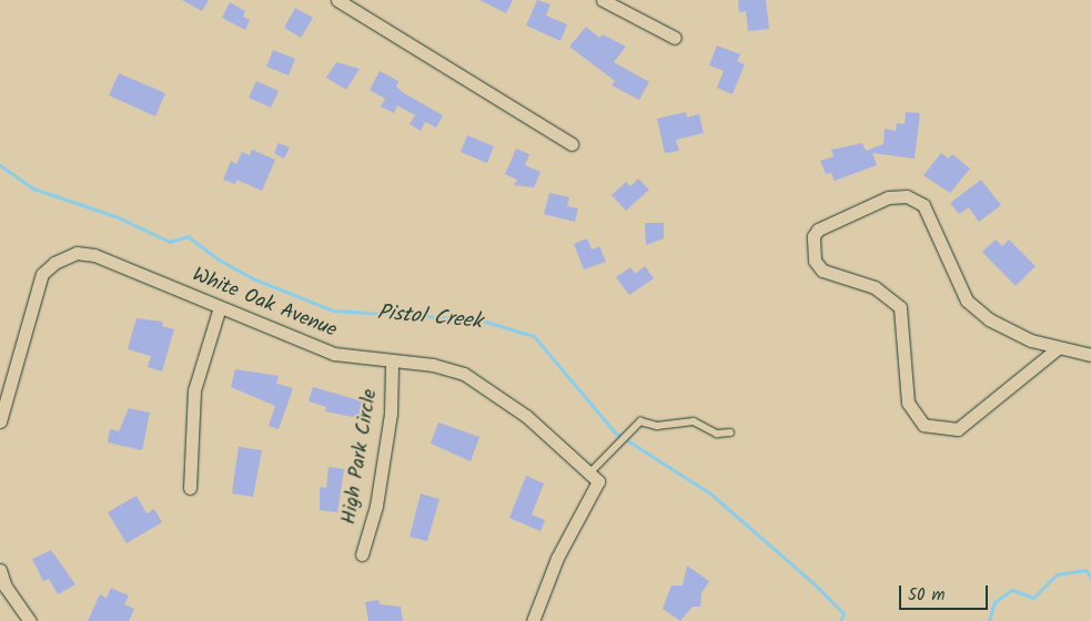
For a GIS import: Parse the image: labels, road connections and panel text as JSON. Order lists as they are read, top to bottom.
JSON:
{
  "streets": {
    "street": ["White Oak Avenue", "High Park Circle"]
  },
  "crossings": [
    ["White Oak Avenue", "High Park Circle"]
  ],
  "water": ["Pistol Creek"],
  "scale_bar": "50 m"
}
